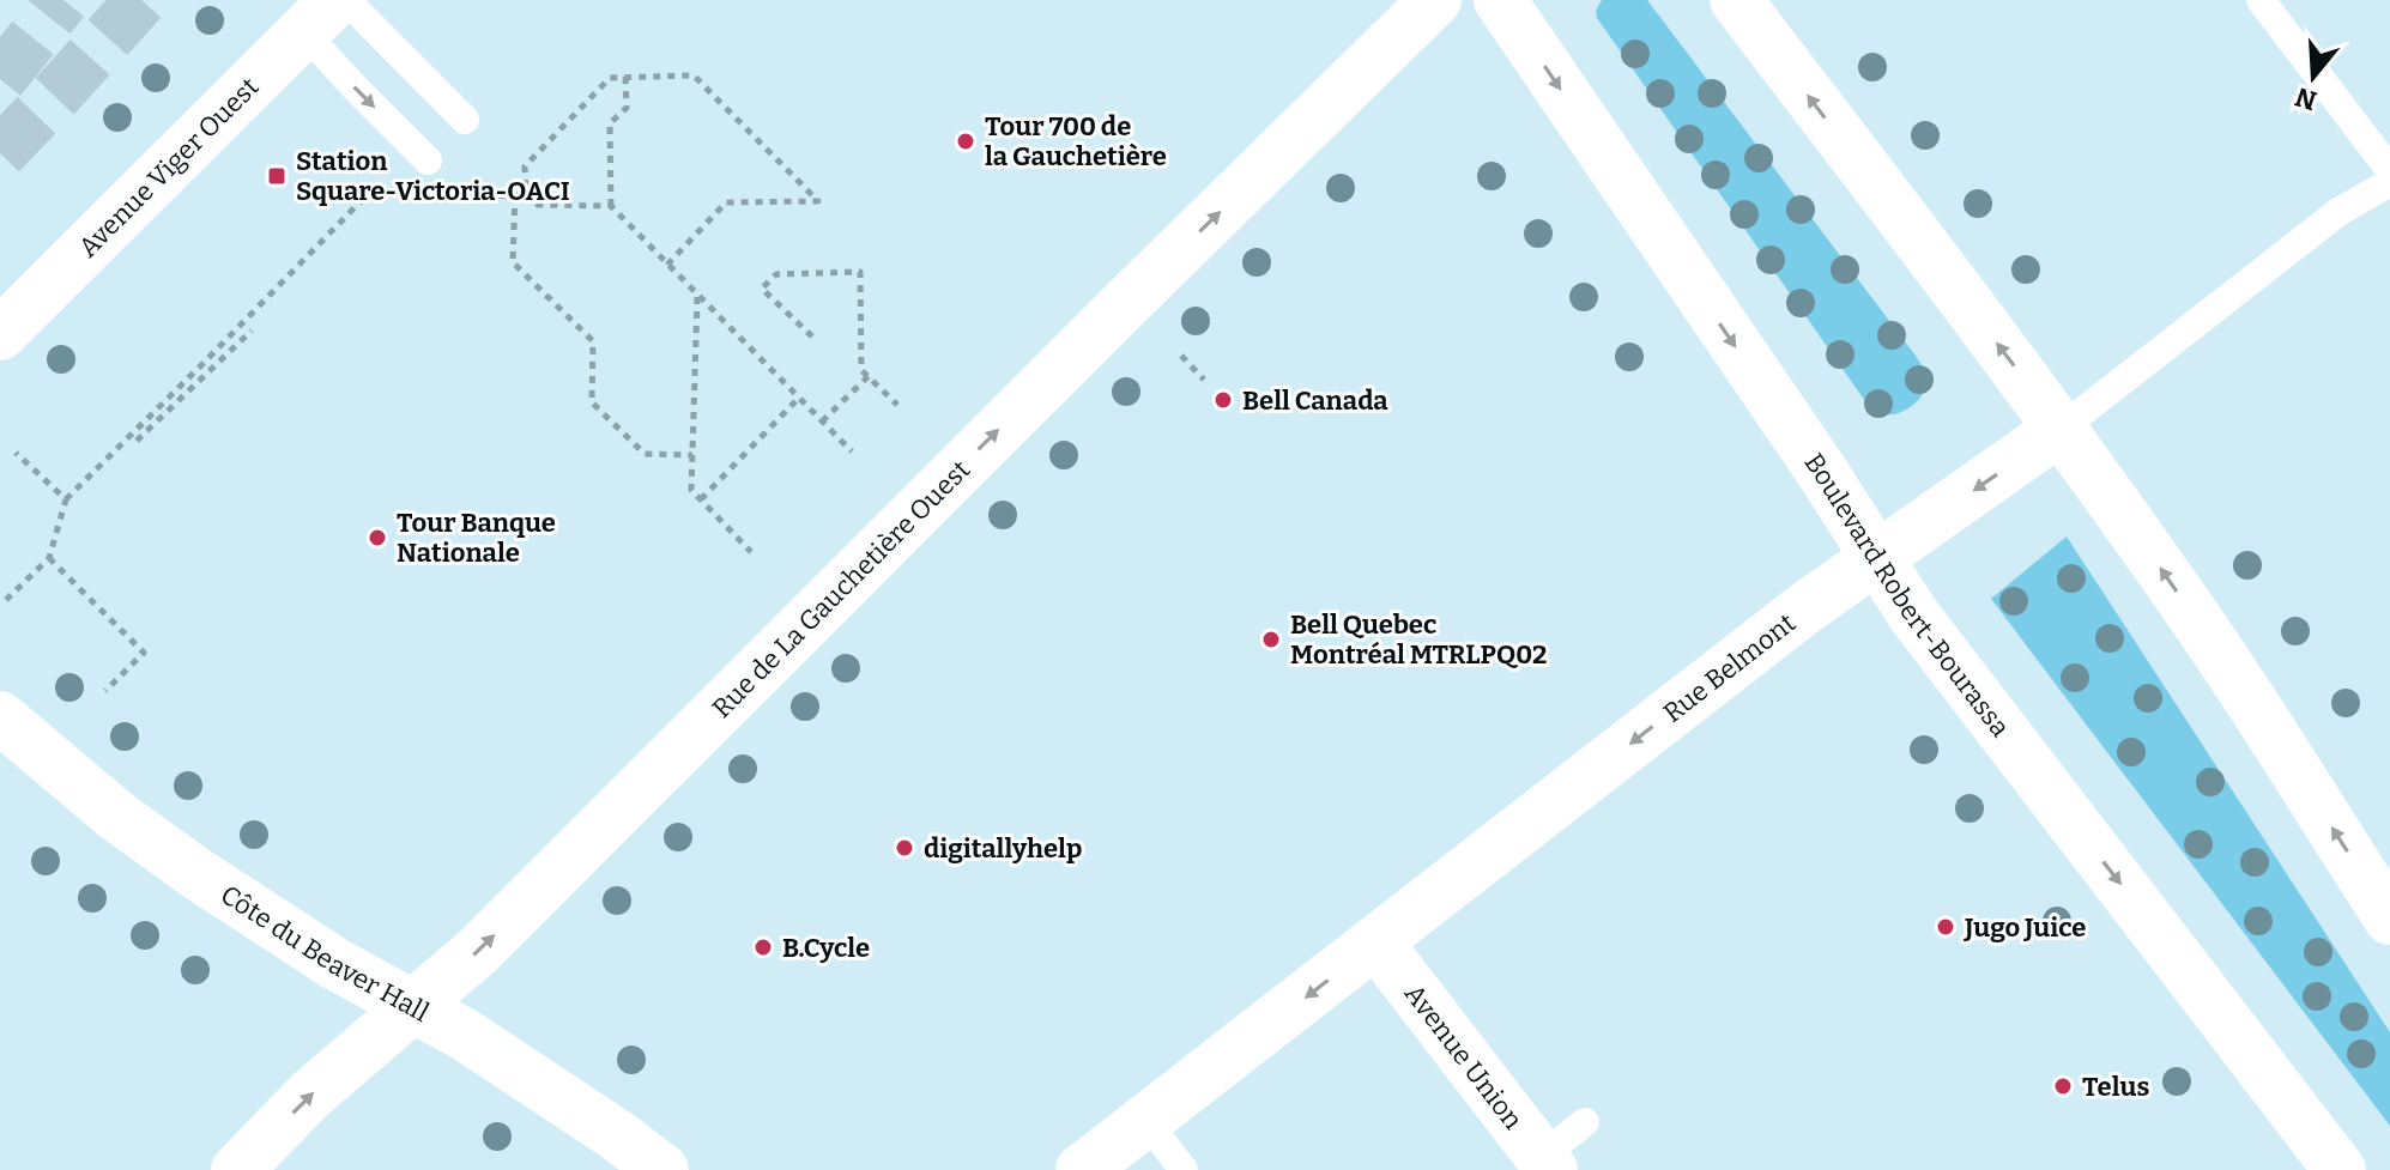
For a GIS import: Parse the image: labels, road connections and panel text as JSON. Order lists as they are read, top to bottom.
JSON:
{
  "streets": {
    "street": [
      "Avenue Viger Ouest",
      "Rue de La Gauchetière Ouest",
      "Boulevard Robert-Bourassa",
      "Rue Belmont",
      "Côte du Beaver Hall",
      "Avenue Union"
    ]
  },
  "crossings": [
    ["Rue de La Gauchetière Ouest", "Côte du Beaver Hall"],
    ["Boulevard Robert-Bourassa", "Rue Belmont"],
    ["Rue Belmont", "Avenue Union"]
  ],
  "one_way": ["Rue de La Gauchetière Ouest", "Rue Belmont"],
  "places": {
    "other": [
      "Tour 700 de la Gauchetière",
      "Bell Canada",
      "Tour Banque Nationale",
      "Bell Quebec Montréal MTRLPQ02",
      "digitallyhelp",
      "Jugo Juice",
      "B.Cycle",
      "Telus"
    ],
    "transit": ["Station Square-Victoria-OACI"]
  },
  "north": "bottom"
}
